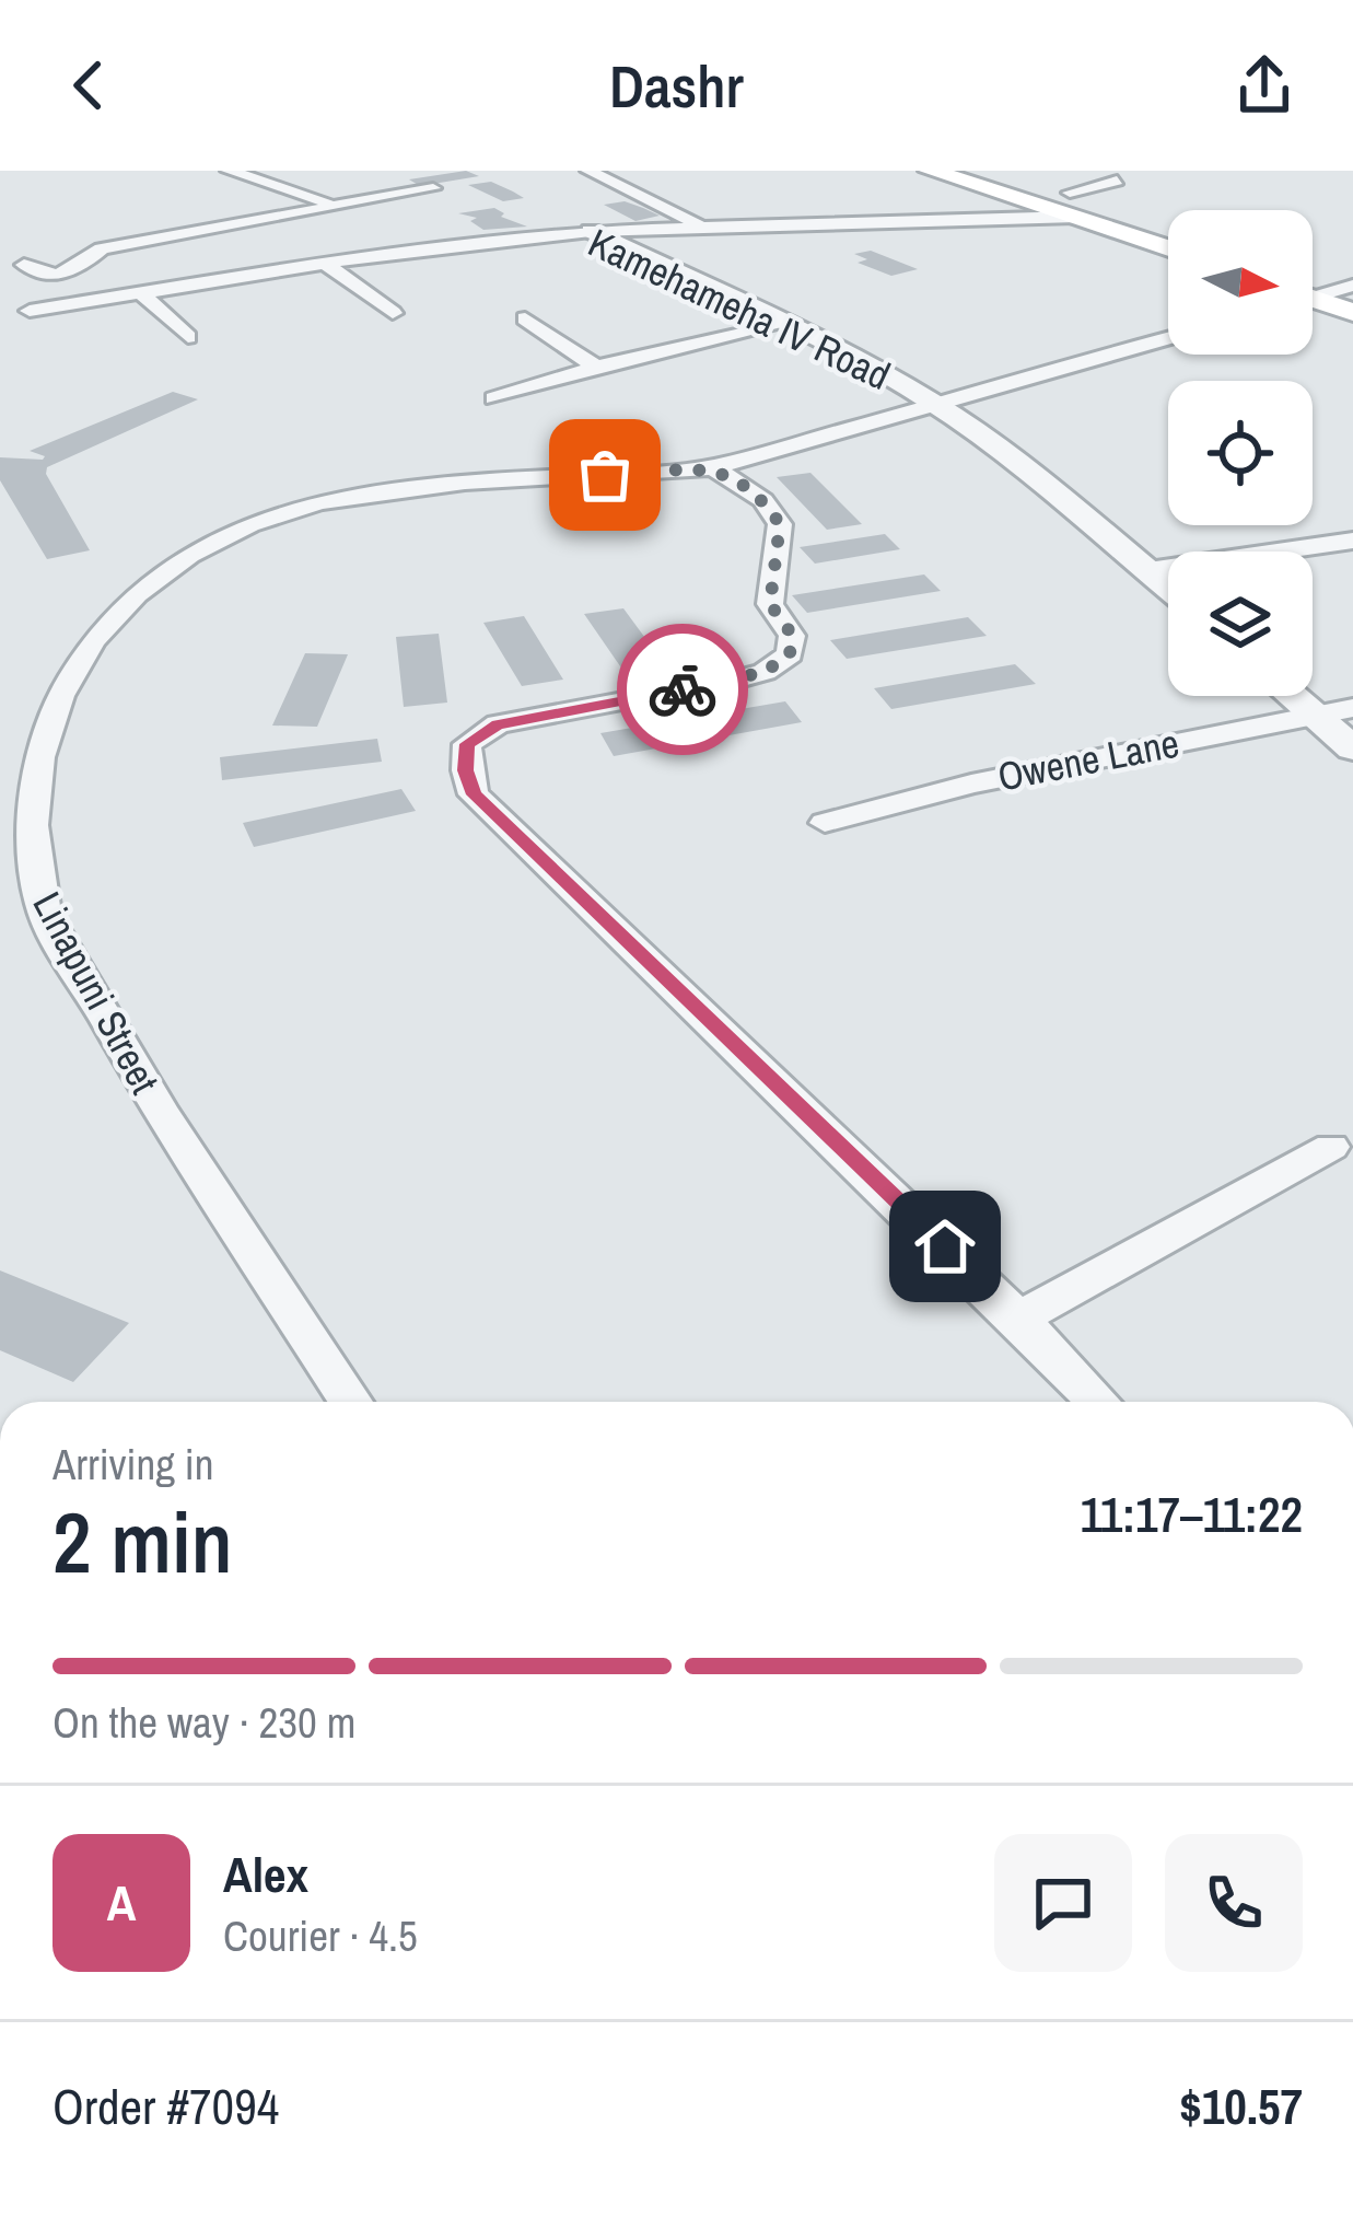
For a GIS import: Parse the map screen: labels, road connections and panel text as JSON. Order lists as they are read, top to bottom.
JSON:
{
  "streets": {
    "street": ["Kamehameha IV Road", "Owene Lane", "Linapuni Street"]
  },
  "crossings": [
    ["Kamehameha IV Road", "Linapuni Street"]
  ],
  "north": "right",
  "page": {
    "header": "Dashr",
    "heading": ["2 min", "Arriving in", "11:17–11:22"],
    "panel": [
      "Alex",
      "Courier · 4.5",
      "Order #7094",
      "$10.57"
    ],
    "bar": "On the way · 230 m",
    "round": "A"
  }
}
